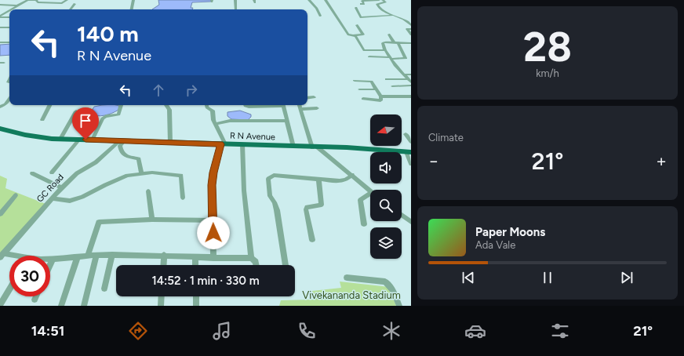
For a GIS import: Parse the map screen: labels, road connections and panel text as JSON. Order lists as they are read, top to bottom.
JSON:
{
  "streets": {
    "main road": ["R N Avenue"],
    "street": ["GC Road"]
  },
  "crossings": [
    ["R N Avenue", "GC Road"]
  ],
  "parks": ["Vivekananda Stadium"],
  "north": "left",
  "page": {
    "tile": [
      ["28", "km/h"],
      "Climate"
    ],
    "turn": ["140 m", "R N Avenue"],
    "heat": ["−", "21°", "+"],
    "song": ["Paper Moons", "Ada Vale"],
    "limit": "30",
    "trip": "14:52 · 1 min · 330 m",
    "tabs": ["14:51", "21°"]
  }
}
